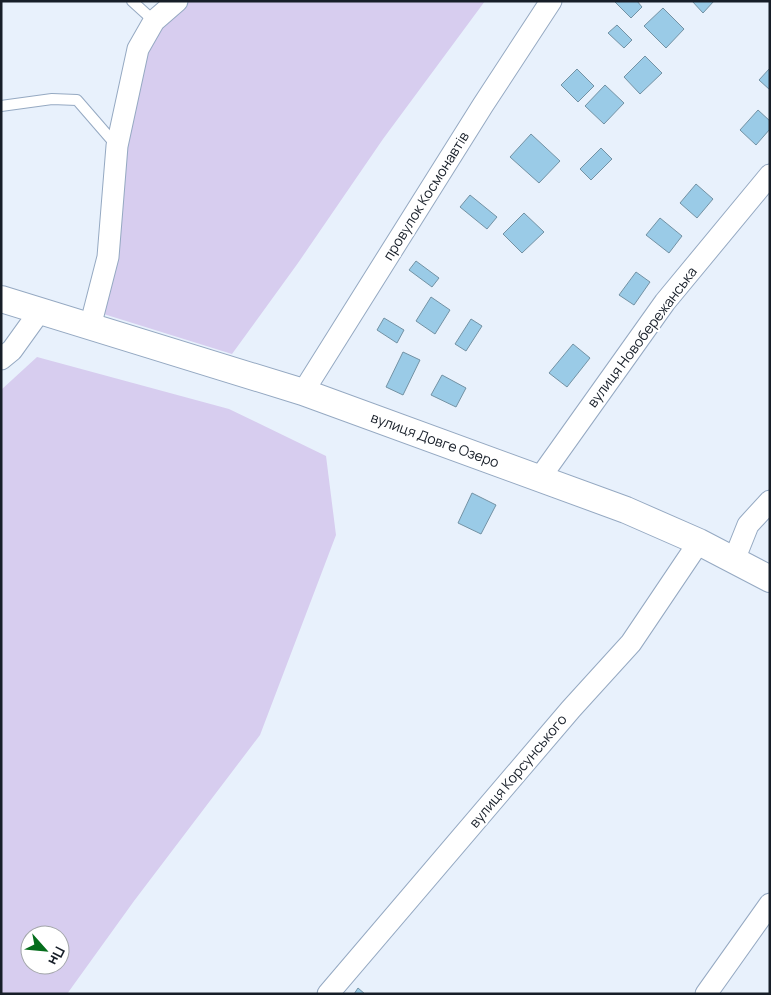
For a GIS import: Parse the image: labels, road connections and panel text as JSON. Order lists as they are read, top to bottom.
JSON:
{
  "streets": {
    "street": [
      "провулок Космонавтів",
      "вулиця Новобережанська",
      "вулиця Довге Озеро",
      "вулиця Корсунського"
    ]
  },
  "crossings": [
    ["провулок Космонавтів", "вулиця Довге Озеро"],
    ["вулиця Новобережанська", "вулиця Довге Озеро"],
    ["вулиця Довге Озеро", "вулиця Корсунського"]
  ],
  "north": "bottom right"
}
